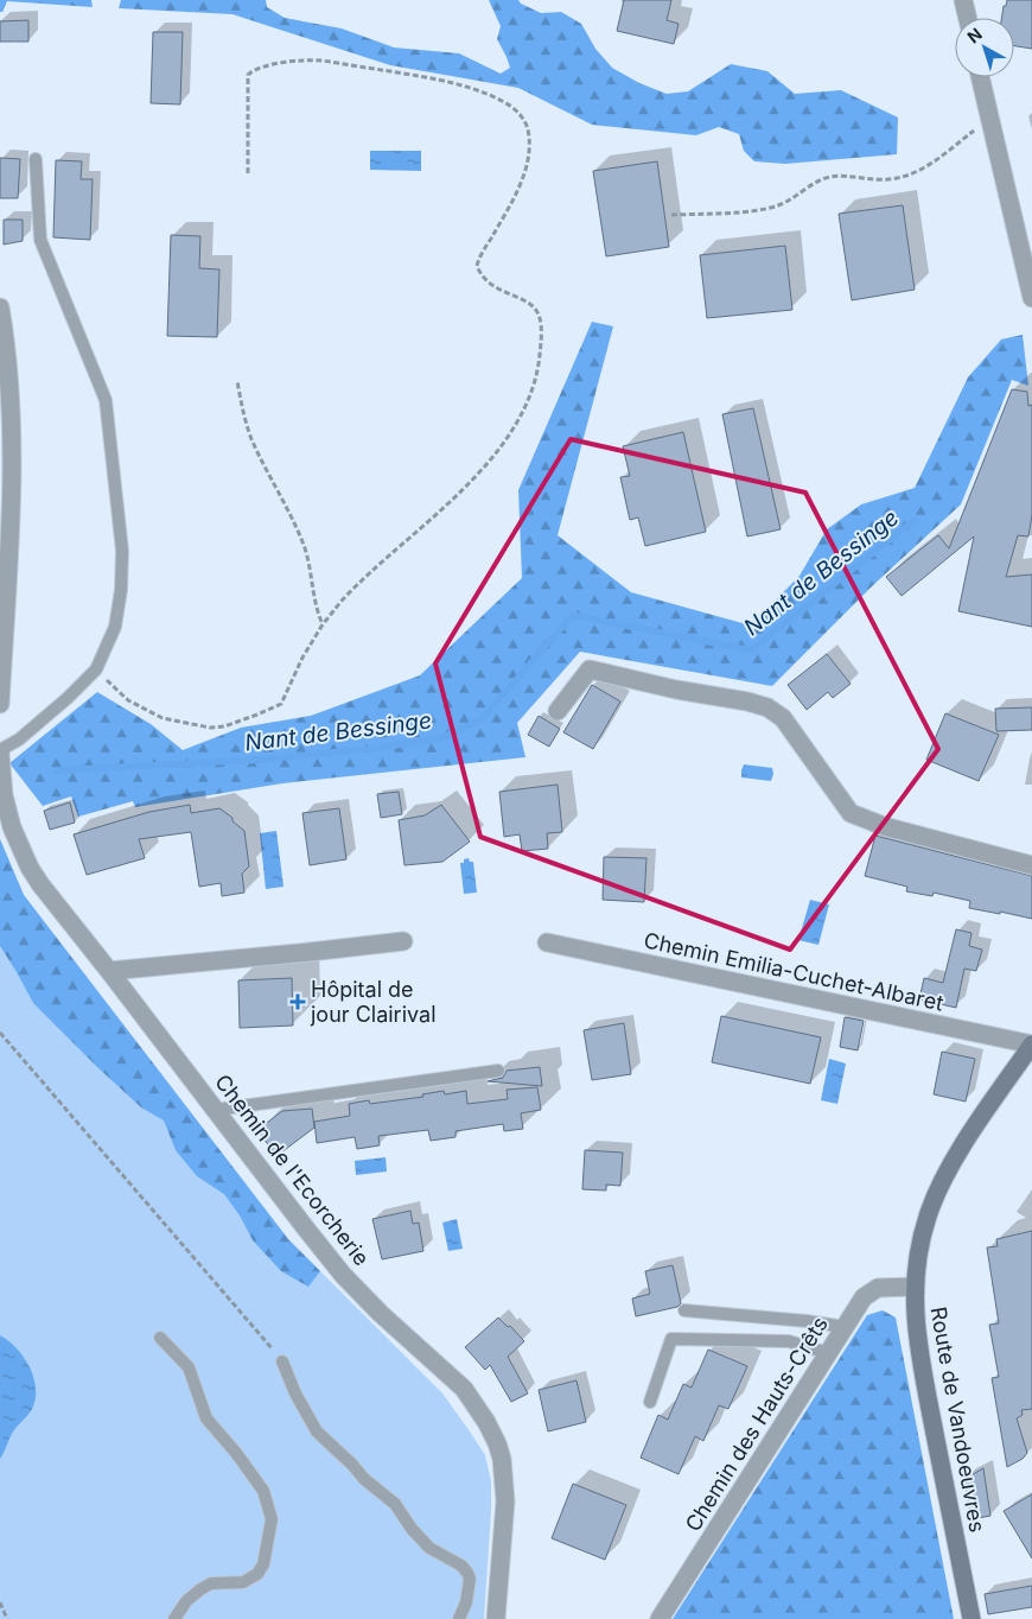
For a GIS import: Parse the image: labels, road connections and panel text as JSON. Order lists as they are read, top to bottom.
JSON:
{
  "streets": {
    "main road": ["Route de Vandoeuvres"],
    "street": ["Chemin Emilia-Cuchet-Albaret", "Chemin de l'Ecorcherie", "Chemin des Hauts-Crêts"]
  },
  "crossings": [
    ["Chemin Emilia-Cuchet-Albaret", "Route de Vandoeuvres"],
    ["Route de Vandoeuvres", "Chemin des Hauts-Crêts"]
  ],
  "water": ["Nant de Bessinge"],
  "places": {
    "health": ["Hôpital de jour Clairival"]
  },
  "north": "top left"
}
